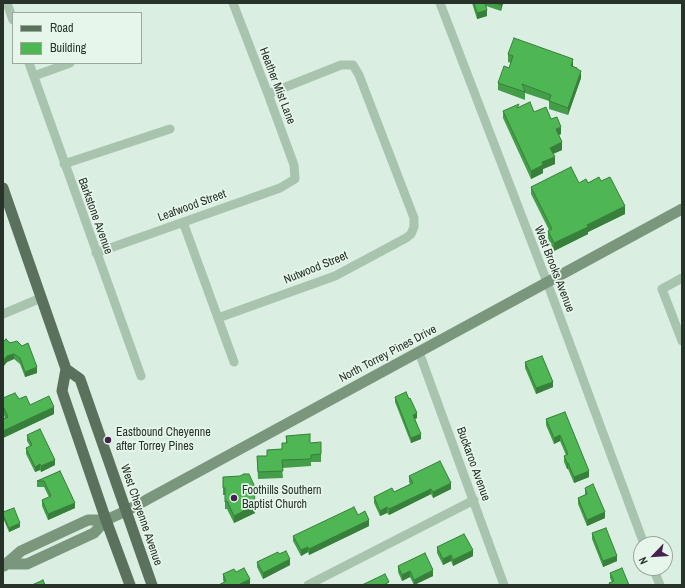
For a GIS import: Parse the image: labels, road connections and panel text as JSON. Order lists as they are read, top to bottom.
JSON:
{
  "streets": {
    "main road": ["North Torrey Pines Drive", "West Cheyenne Avenue"],
    "street": [
      "Heather Mist Lane",
      "Leafwood Street",
      "Barkstone Avenue",
      "Nutwood Street",
      "West Brooks Avenue",
      "Buckaroo Avenue"
    ]
  },
  "crossings": [
    ["Heather Mist Lane", "Leafwood Street"],
    ["Heather Mist Lane", "Nutwood Street"],
    ["Leafwood Street", "Barkstone Avenue"],
    ["West Brooks Avenue", "North Torrey Pines Drive"],
    ["North Torrey Pines Drive", "Buckaroo Avenue"],
    ["North Torrey Pines Drive", "West Cheyenne Avenue"]
  ],
  "places": ["Eastbound Cheyenne after Torrey Pines", "Foothills Southern Baptist Church"],
  "legend": ["Road", "Building"],
  "north": "bottom left"
}
